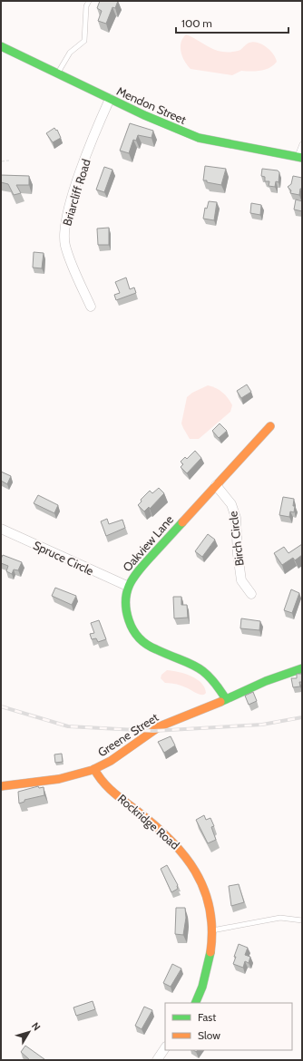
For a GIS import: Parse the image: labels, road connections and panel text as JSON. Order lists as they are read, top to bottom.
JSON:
{
  "streets": {
    "street": [
      "Mendon Street",
      "Briarcliff Road",
      "Birch Circle",
      "Oakview Lane",
      "Spruce Circle",
      "Greene Street",
      "Rockridge Road"
    ]
  },
  "crossings": [
    ["Mendon Street", "Briarcliff Road"],
    ["Birch Circle", "Oakview Lane"],
    ["Oakview Lane", "Spruce Circle"],
    ["Oakview Lane", "Greene Street"],
    ["Greene Street", "Rockridge Road"]
  ],
  "legend": ["Fast", "Slow"],
  "scale_bar": "100 m",
  "north": "top right"
}
